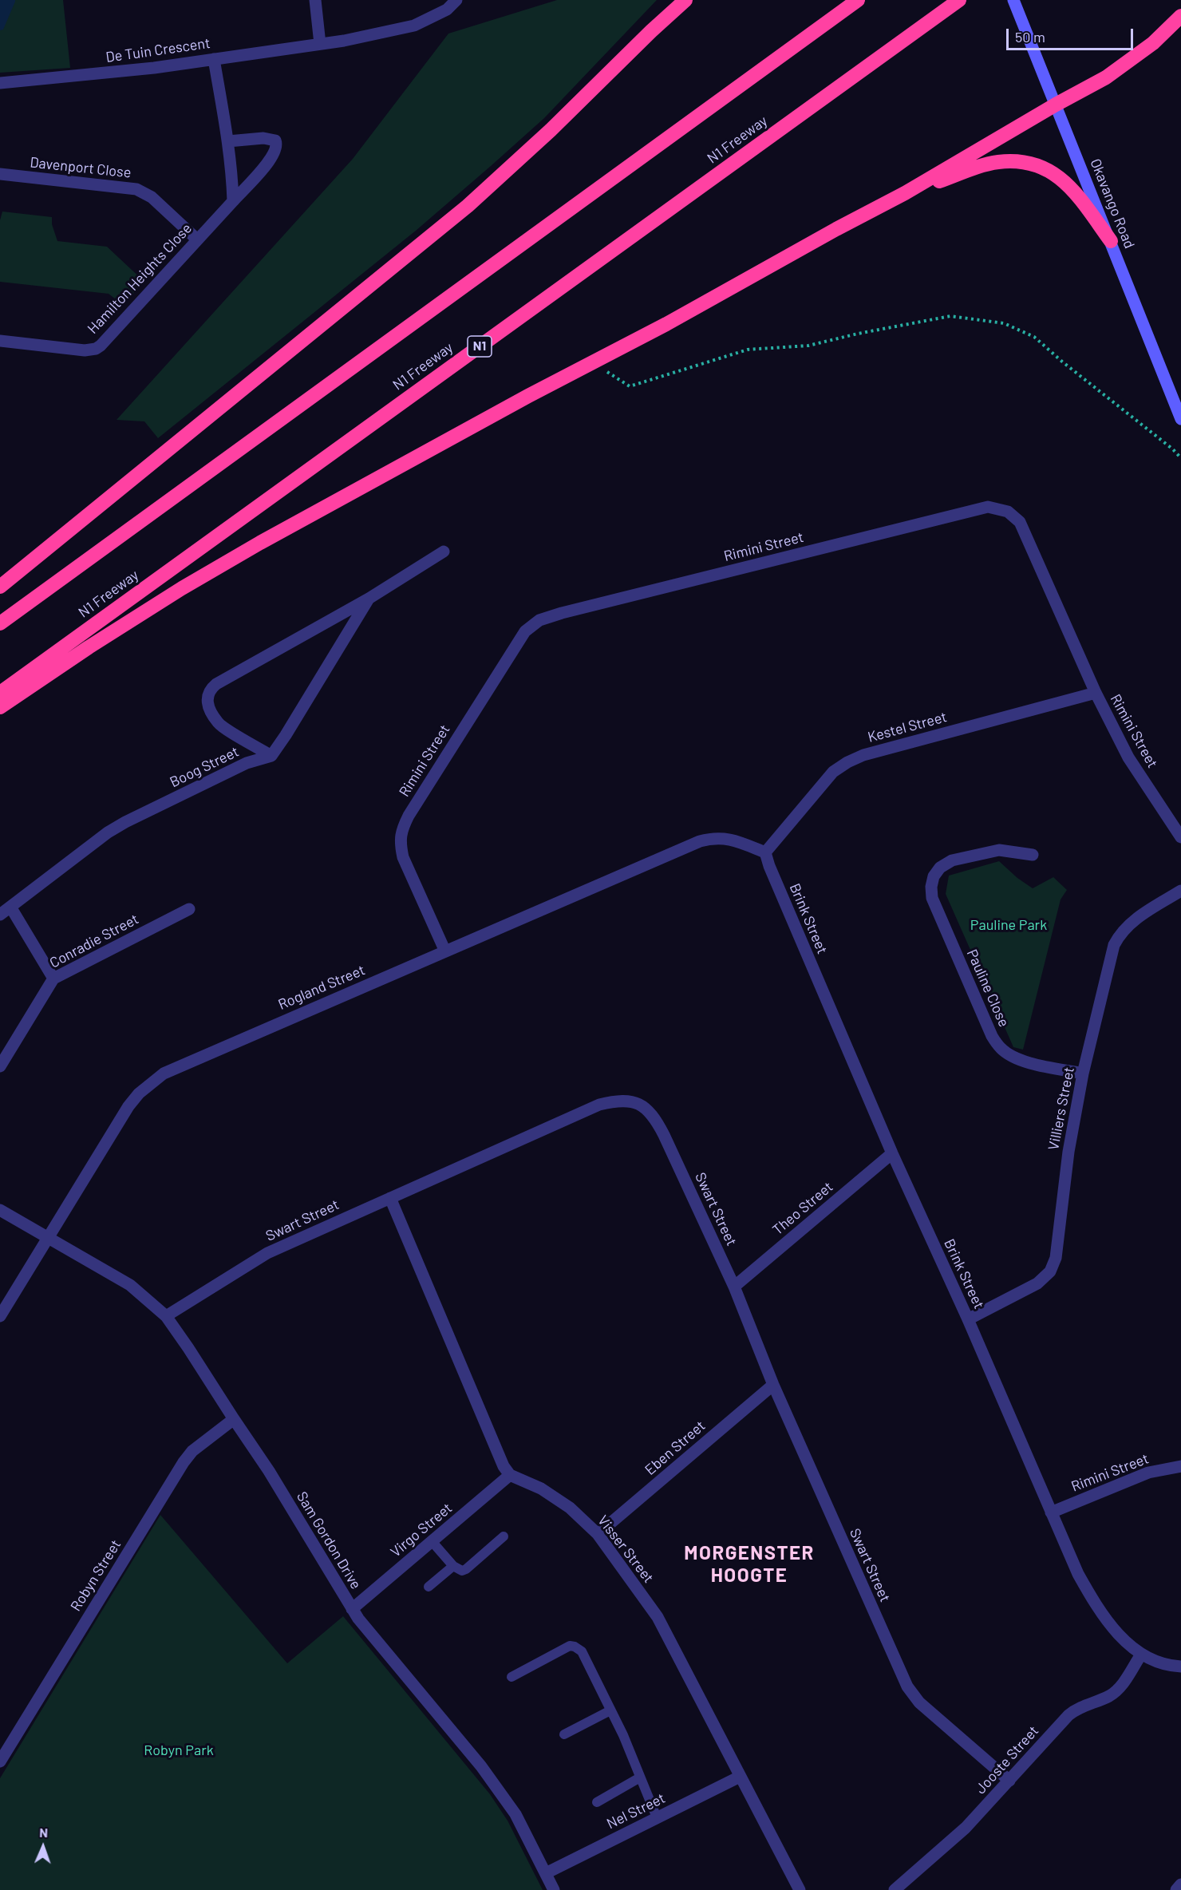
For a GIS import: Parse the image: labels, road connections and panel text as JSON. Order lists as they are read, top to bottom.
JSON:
{
  "streets": {
    "highway": ["N1 Freeway", "N1"],
    "main road": ["Okavango Road"],
    "street": [
      "De Tuin Crescent",
      "Davenport Close",
      "Hamilton Heights Close",
      "Rimini Street",
      "Kestel Street",
      "Boog Street",
      "Brink Street",
      "Conradie Street",
      "Rogland Street",
      "Pauline Close",
      "Villiers Street",
      "Theo Street",
      "Swart Street",
      "Eben Street",
      "Virgo Street",
      "Sam Gordon Drive",
      "Visser Street",
      "Robyn Street",
      "Jooste Street",
      "Nel Street"
    ]
  },
  "crossings": [
    ["Davenport Close", "Hamilton Heights Close"],
    ["Rimini Street", "Kestel Street"],
    ["Rimini Street", "Brink Street"],
    ["Rimini Street", "Rogland Street"],
    ["Kestel Street", "Brink Street"],
    ["Kestel Street", "Rogland Street"],
    ["Brink Street", "Rogland Street"],
    ["Brink Street", "Villiers Street"],
    ["Brink Street", "Theo Street"],
    ["Brink Street", "Jooste Street"],
    ["Rogland Street", "Sam Gordon Drive"],
    ["Pauline Close", "Villiers Street"],
    ["Theo Street", "Swart Street"],
    ["Swart Street", "Eben Street"],
    ["Swart Street", "Sam Gordon Drive"],
    ["Swart Street", "Jooste Street"],
    ["Eben Street", "Visser Street"],
    ["Virgo Street", "Sam Gordon Drive"],
    ["Virgo Street", "Visser Street"],
    ["Sam Gordon Drive", "Robyn Street"],
    ["Sam Gordon Drive", "Nel Street"],
    ["Visser Street", "Nel Street"]
  ],
  "districts": ["MORGENSTER HOOGTE"],
  "parks": ["Pauline Park", "Robyn Park"],
  "scale_bar": "50 m",
  "north": "top"
}
